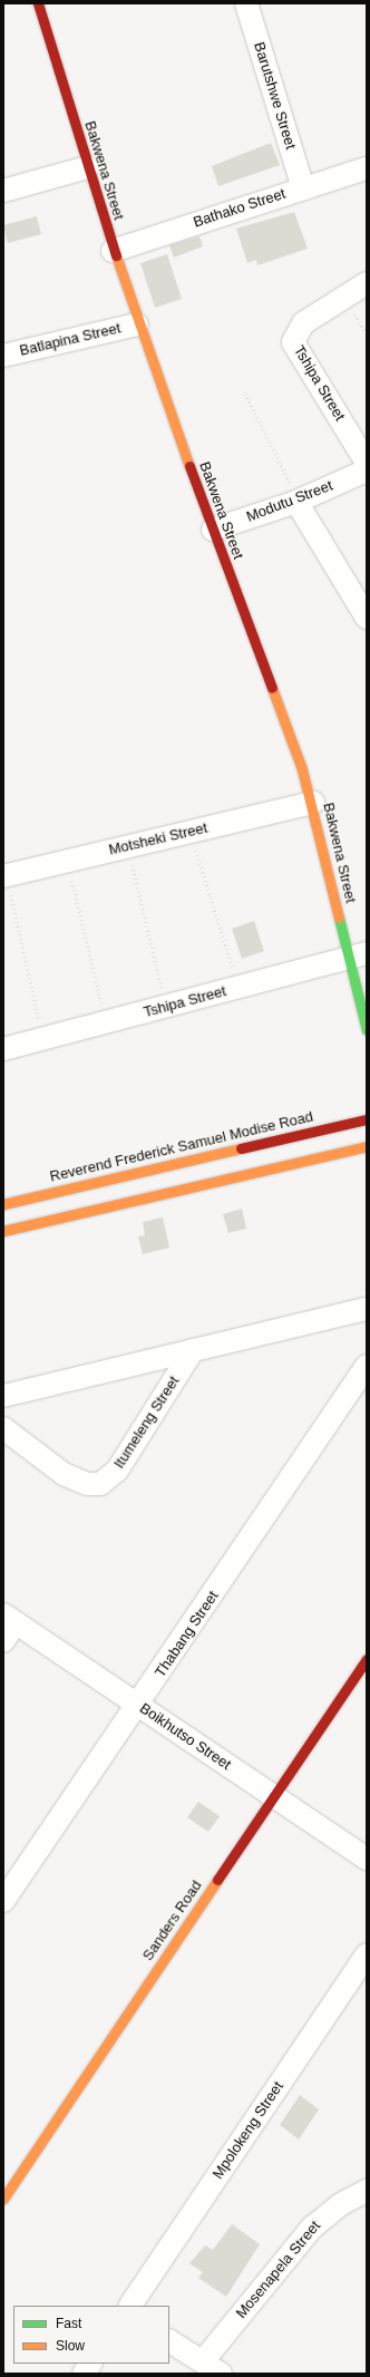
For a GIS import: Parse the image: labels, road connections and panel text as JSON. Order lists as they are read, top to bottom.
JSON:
{
  "streets": {
    "street": [
      "Barutshwe Street",
      "Bakwena Street",
      "Bathako Street",
      "Batlapina Street",
      "Tshipa Street",
      "Modutu Street",
      "Motsheki Street",
      "Reverend Frederick Samuel Modise Road",
      "Itumeleng Street",
      "Thabang Street",
      "Boikhutso Street",
      "Sanders Road",
      "Mpolokeng Street",
      "Mosenapela Street"
    ]
  },
  "crossings": [
    ["Barutshwe Street", "Bathako Street"],
    ["Bakwena Street", "Bathako Street"],
    ["Bakwena Street", "Batlapina Street"],
    ["Bakwena Street", "Tshipa Street"],
    ["Bakwena Street", "Modutu Street"],
    ["Bakwena Street", "Motsheki Street"],
    ["Thabang Street", "Boikhutso Street"],
    ["Boikhutso Street", "Sanders Road"]
  ],
  "legend": ["Fast", "Slow"]
}
